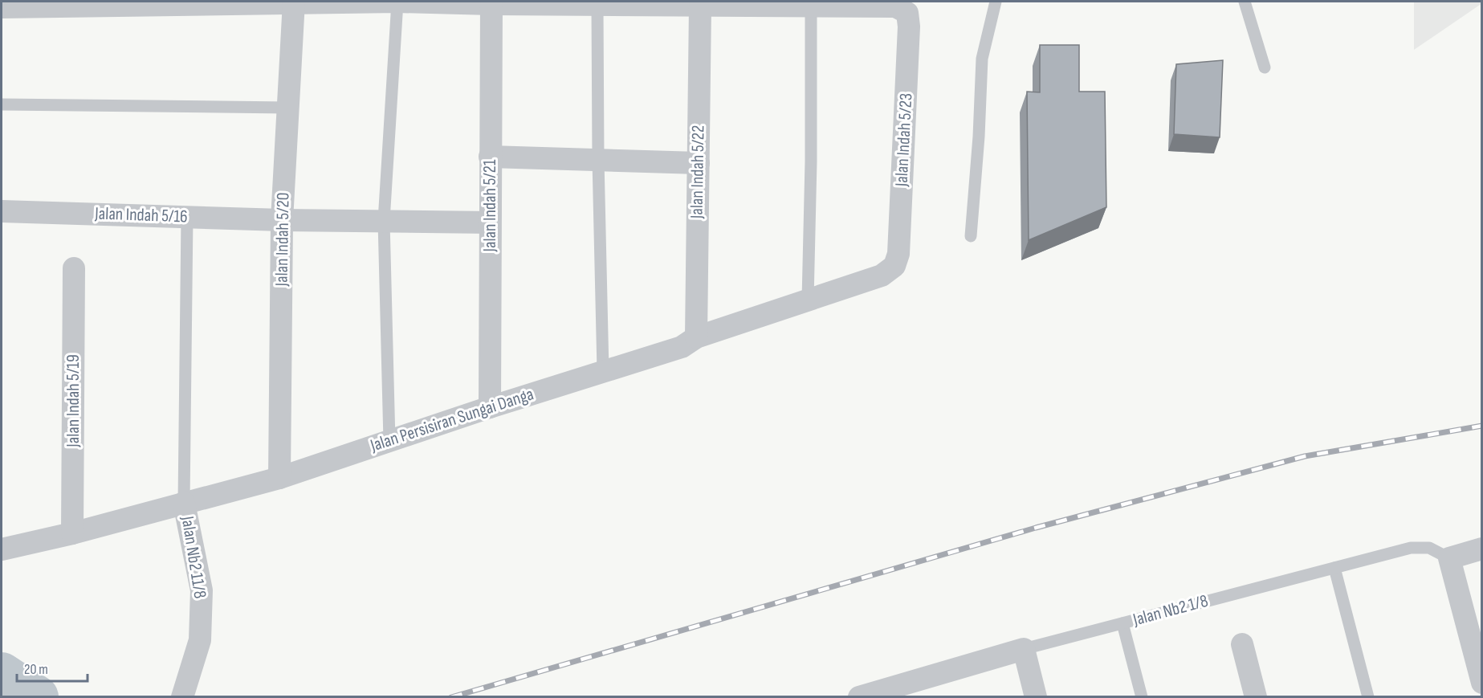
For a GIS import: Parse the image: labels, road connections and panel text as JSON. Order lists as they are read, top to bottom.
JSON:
{
  "streets": {
    "street": [
      "Jalan Indah 5/23",
      "Jalan Indah 5/22",
      "Jalan Indah 5/21",
      "Jalan Indah 5/16",
      "Jalan Indah 5/20",
      "Jalan Indah 5/19",
      "Jalan Persisiran Sungai Danga",
      "Jalan Nb2 11/8",
      "Jalan Nb2 1/8"
    ]
  },
  "crossings": [
    ["Jalan Indah 5/23", "Jalan Persisiran Sungai Danga"],
    ["Jalan Indah 5/22", "Jalan Persisiran Sungai Danga"],
    ["Jalan Indah 5/21", "Jalan Indah 5/16"],
    ["Jalan Indah 5/21", "Jalan Persisiran Sungai Danga"],
    ["Jalan Indah 5/16", "Jalan Indah 5/20"],
    ["Jalan Indah 5/20", "Jalan Persisiran Sungai Danga"],
    ["Jalan Indah 5/19", "Jalan Persisiran Sungai Danga"],
    ["Jalan Persisiran Sungai Danga", "Jalan Nb2 11/8"]
  ],
  "scale_bar": "20 m"
}
